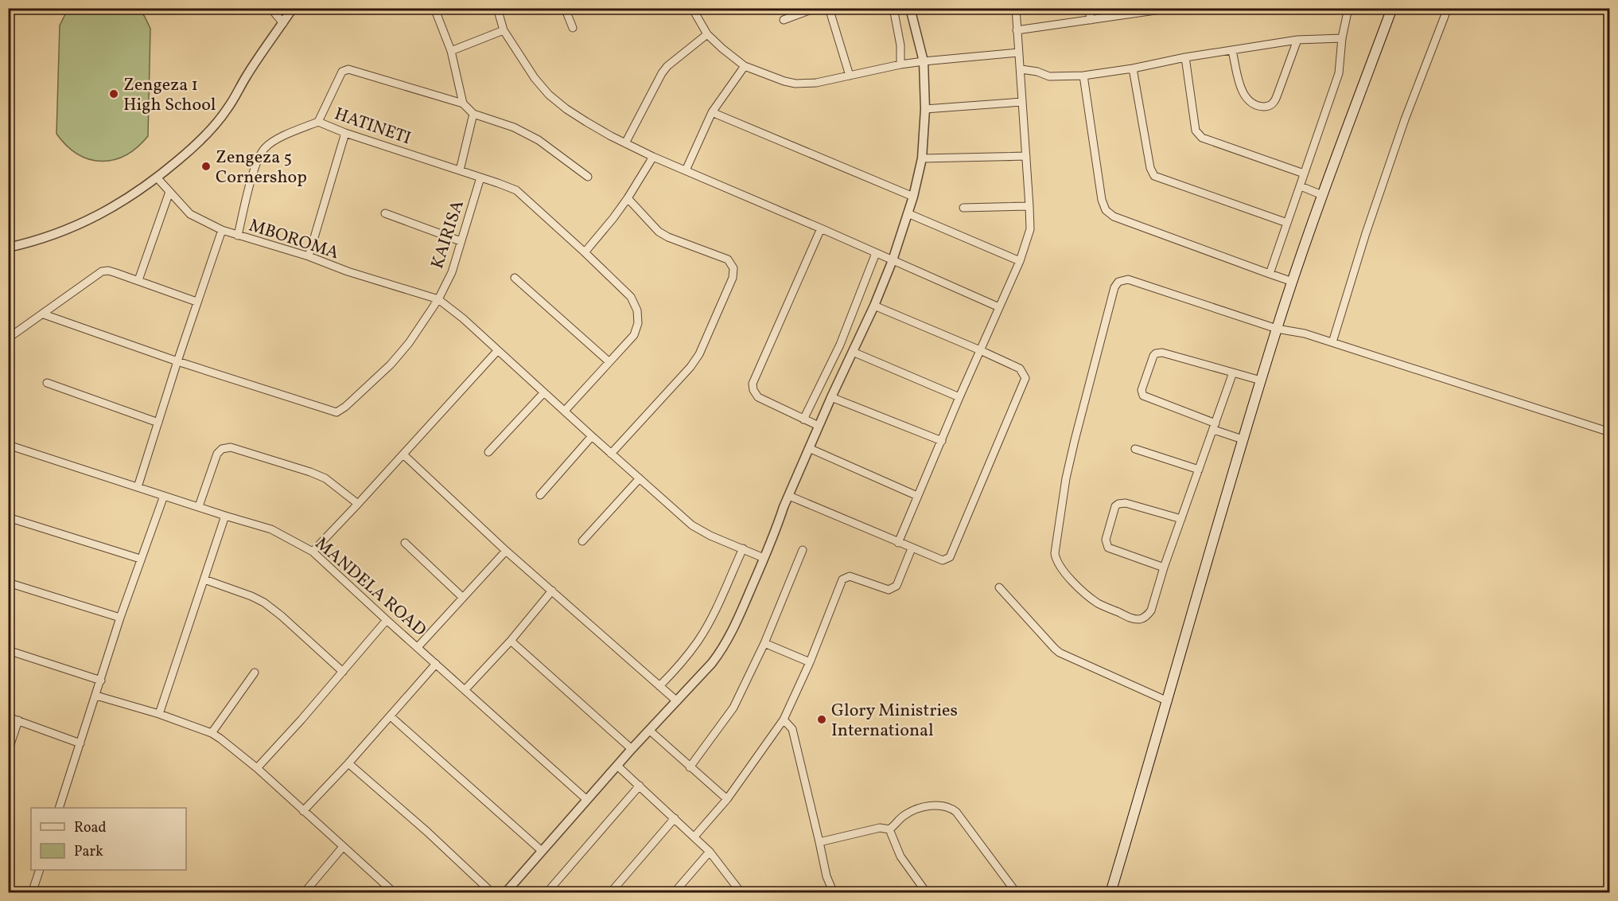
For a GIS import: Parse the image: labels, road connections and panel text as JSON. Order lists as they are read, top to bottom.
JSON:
{
  "streets": {
    "street": [
      "HATINETI",
      "KAIRISA",
      "MBOROMA",
      "MANDELA ROAD"
    ]
  },
  "crossings": [
    ["HATINETI", "KAIRISA"],
    ["HATINETI", "MBOROMA"],
    ["KAIRISA", "MBOROMA"]
  ],
  "places": ["Zengeza 1 High School", "Zengeza 5 Cornershop", "Glory Ministries International"],
  "legend": ["Road", "Park"]
}
